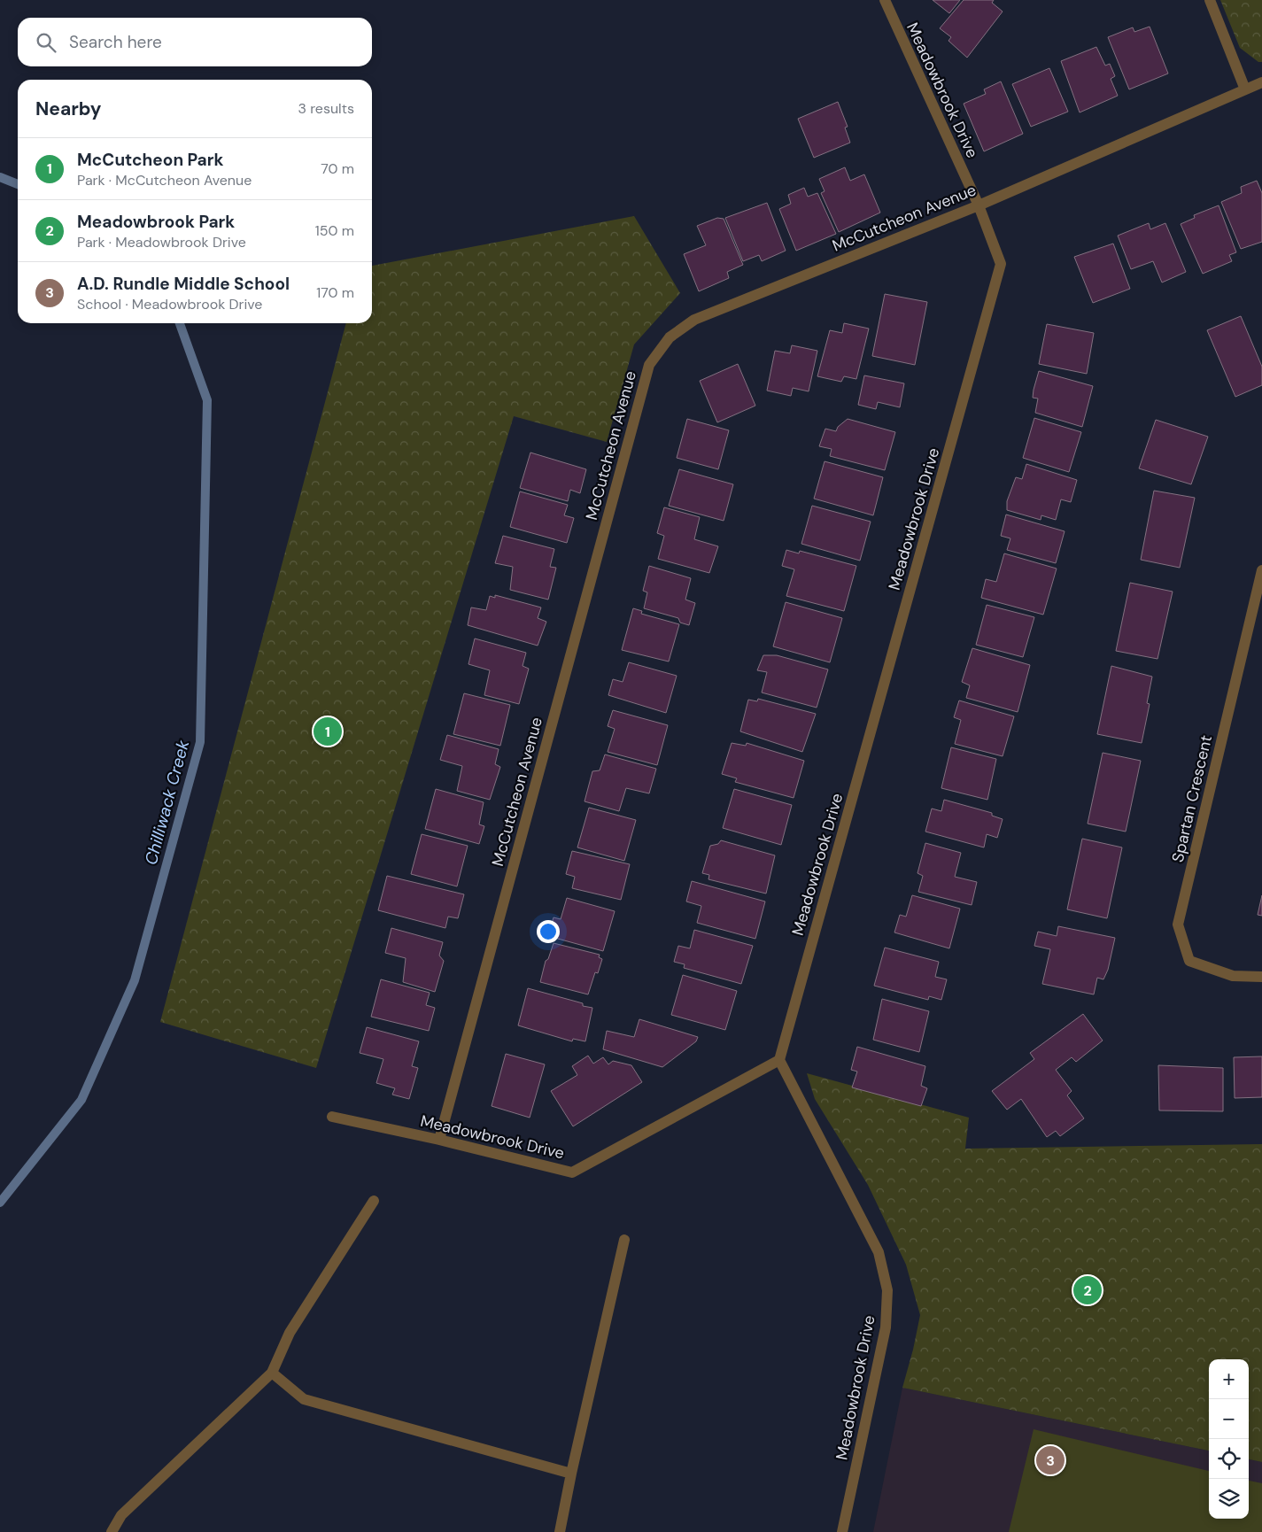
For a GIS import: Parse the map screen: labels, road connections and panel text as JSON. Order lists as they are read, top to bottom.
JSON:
{
  "streets": {
    "street": ["Meadowbrook Drive", "McCutcheon Avenue", "Spartan Crescent"]
  },
  "crossings": [
    ["Meadowbrook Drive", "McCutcheon Avenue"]
  ],
  "water": ["Chilliwack Creek"],
  "page": {
    "search": "Search here",
    "heading": ["Nearby", "3 results"],
    "list": [
      {
        "mark": "1",
        "name": "McCutcheon Park",
        "note": "Park · McCutcheon Avenue",
        "value": "70 m"
      },
      {
        "mark": "2",
        "name": "Meadowbrook Park",
        "note": "Park · Meadowbrook Drive",
        "value": "150 m"
      },
      {
        "mark": "3",
        "name": "A.D. Rundle Middle School",
        "note": "School · Meadowbrook Drive",
        "value": "170 m"
      }
    ],
    "pins": ["1", "2", "3"],
    "map_buttons": ["+", "−"]
  }
}
